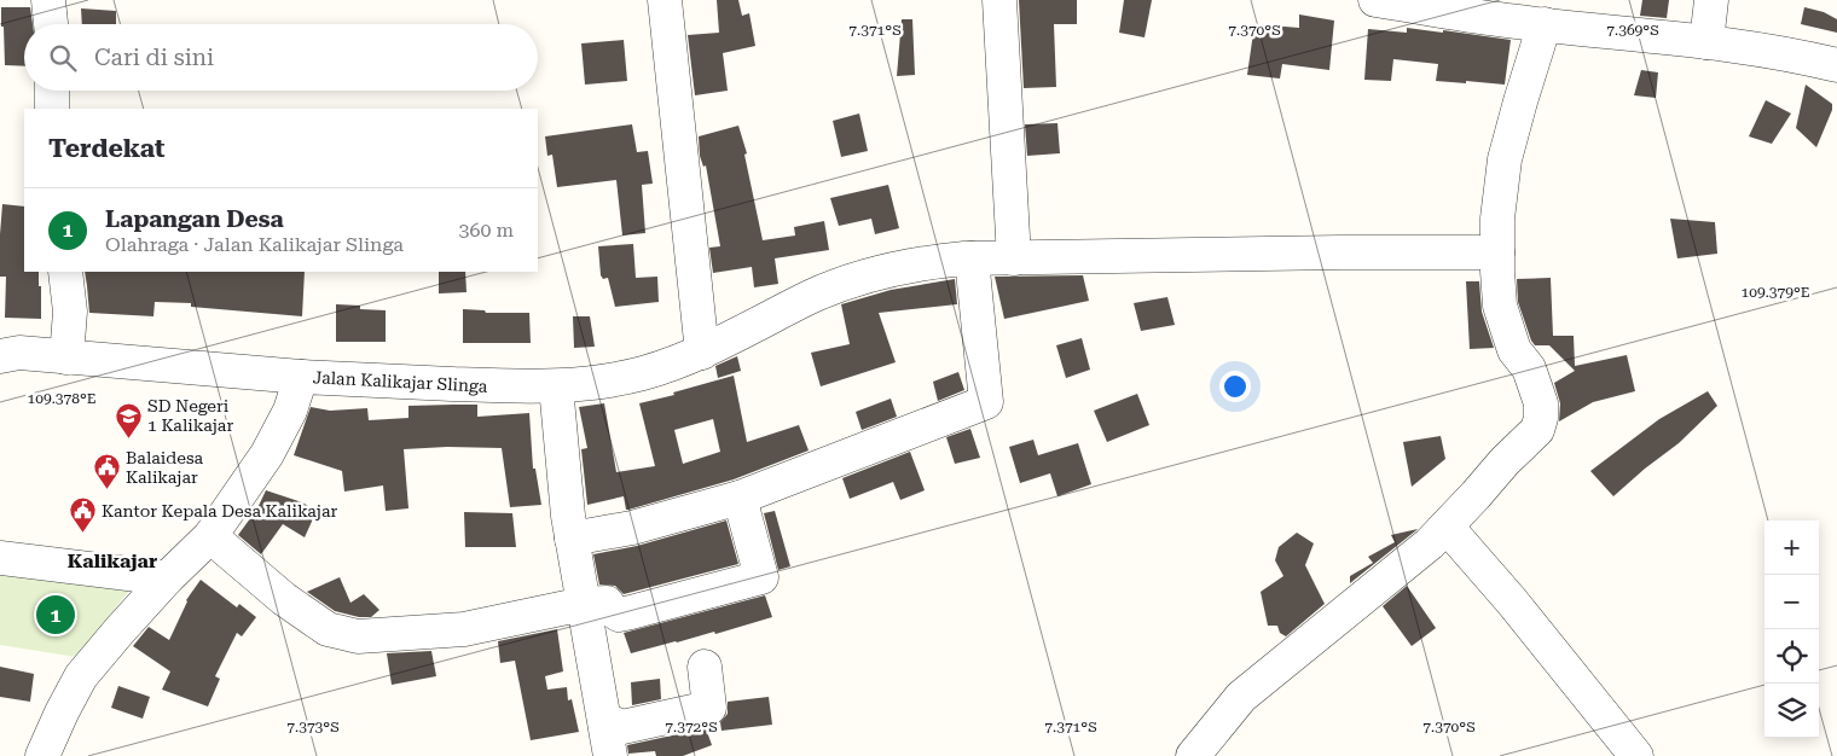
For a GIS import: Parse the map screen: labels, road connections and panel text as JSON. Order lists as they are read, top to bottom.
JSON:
{
  "streets": {
    "street": ["Jalan Kalikajar Slinga"]
  },
  "districts": ["Kalikajar"],
  "places": {
    "school or university": ["SD Negeri 1 Kalikajar"],
    "public building": ["Balaidesa Kalikajar", "Kantor Kepala Desa Kalikajar"]
  },
  "page": {
    "search": "Cari di sini",
    "heading": "Terdekat",
    "list": [
      {
        "mark": "1",
        "name": "Lapangan Desa",
        "note": "Olahraga · Jalan Kalikajar Slinga",
        "value": "360 m"
      }
    ],
    "map_buttons": ["+", "−"],
    "pins": "1"
  },
  "coordinates": [
    "7.371°S",
    "7.370°S",
    "7.369°S",
    "109.379°E",
    "109.378°E",
    "7.373°S",
    "7.372°S"
  ]
}
